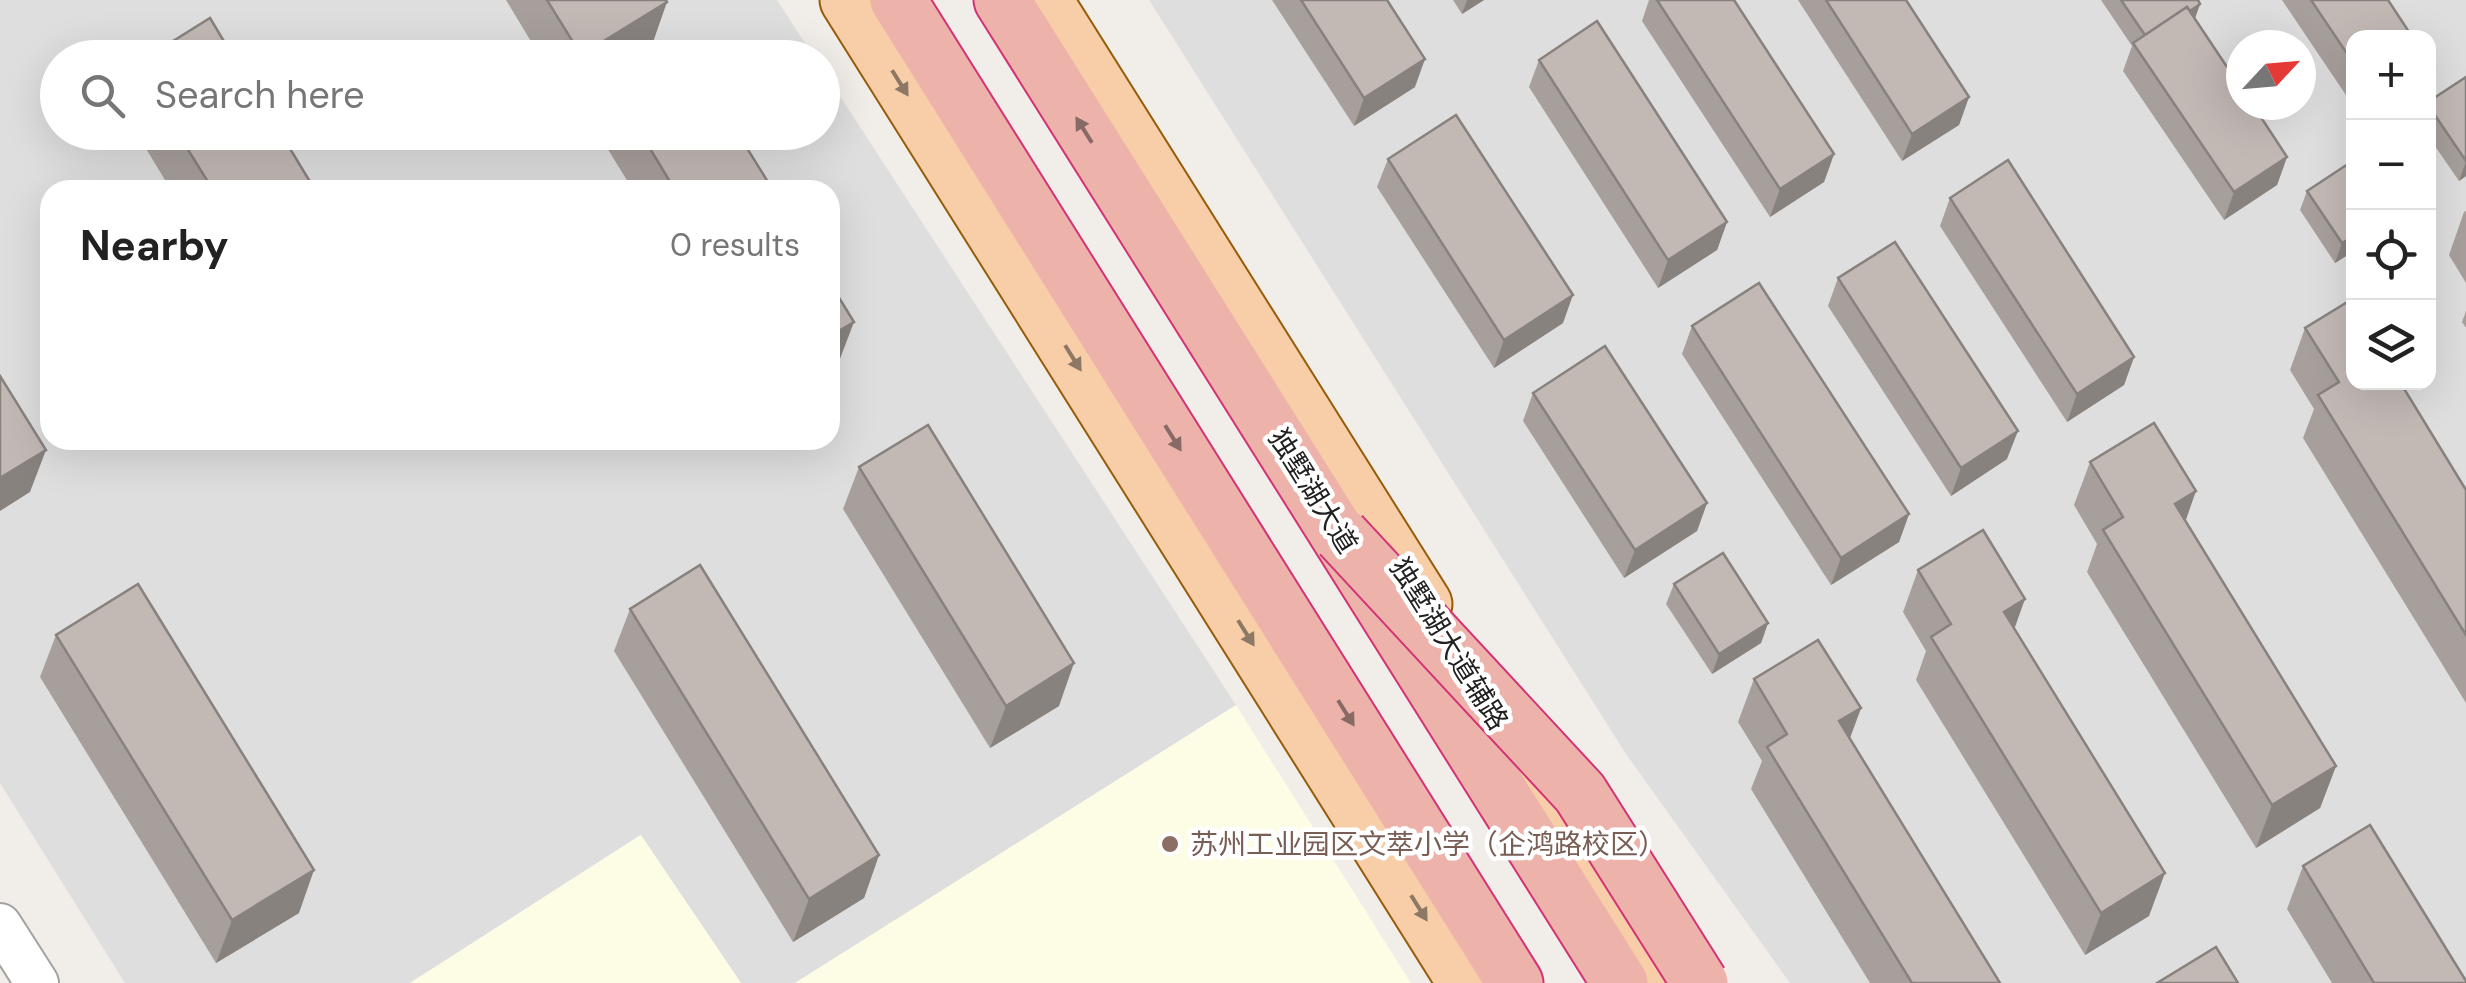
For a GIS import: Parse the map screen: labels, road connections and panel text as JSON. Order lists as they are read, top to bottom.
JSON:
{
  "streets": {
    "highway": ["独墅湖大道"],
    "main road": ["独墅湖大道辅路"]
  },
  "places": ["苏州工业园区文萃小学（企鸿路校区）"],
  "north": "top right",
  "page": {
    "map_buttons": ["+", "−"],
    "search": "Search here",
    "heading": ["Nearby", "0 results"]
  }
}
